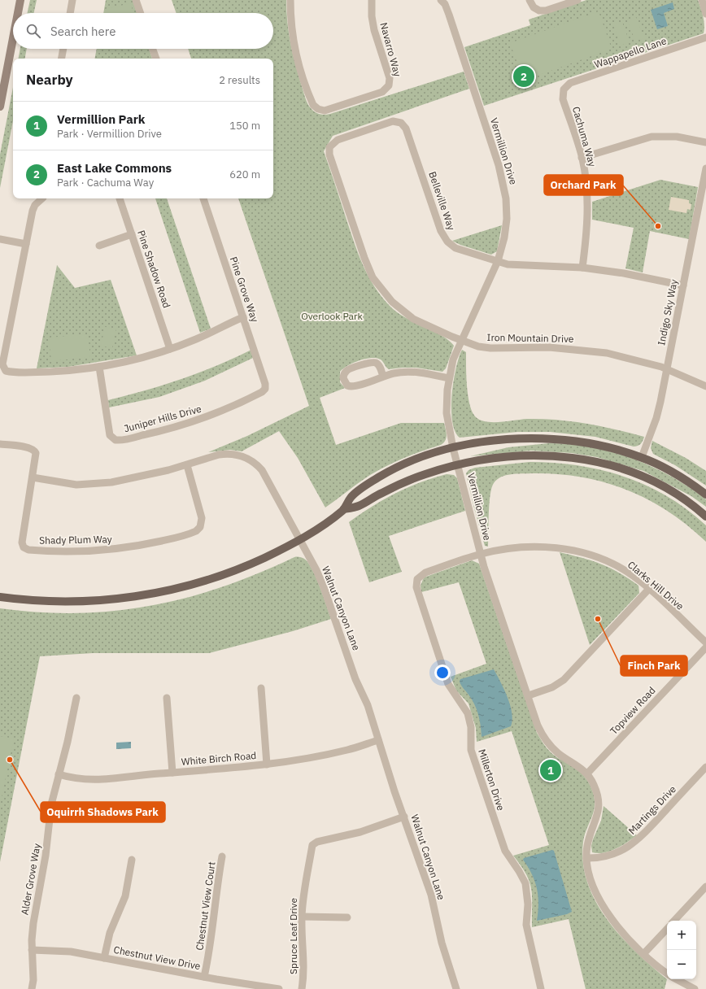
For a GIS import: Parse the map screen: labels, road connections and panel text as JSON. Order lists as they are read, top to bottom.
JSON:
{
  "streets": {
    "street": [
      "Navarro Way",
      "Wappapello Lane",
      "Cachuma Way",
      "Vermillion Drive",
      "Belleville Way",
      "Pine Shadow Road",
      "Pine Grove Way",
      "Indigo Sky Way",
      "Iron Mountain Drive",
      "Juniper Hills Drive",
      "Shady Plum Way",
      "Clarks Hill Drive",
      "Walnut Canyon Lane",
      "Topview Road",
      "White Birch Road",
      "Millerton Drive",
      "Martings Drive",
      "Alder Grove Way",
      "Chestnut View Court",
      "Spruce Leaf Drive",
      "Chestnut View Drive"
    ]
  },
  "crossings": [
    ["Wappapello Lane", "Cachuma Way"],
    ["Cachuma Way", "Belleville Way"],
    ["Vermillion Drive", "Belleville Way"],
    ["Vermillion Drive", "Iron Mountain Drive"],
    ["Vermillion Drive", "Clarks Hill Drive"],
    ["Vermillion Drive", "Topview Road"],
    ["Vermillion Drive", "Martings Drive"],
    ["Belleville Way", "Indigo Sky Way"],
    ["Belleville Way", "Iron Mountain Drive"],
    ["Pine Grove Way", "Juniper Hills Drive"],
    ["Indigo Sky Way", "Iron Mountain Drive"],
    ["Shady Plum Way", "Walnut Canyon Lane"],
    ["Clarks Hill Drive", "Millerton Drive"],
    ["Walnut Canyon Lane", "White Birch Road"],
    ["Walnut Canyon Lane", "Spruce Leaf Drive"],
    ["White Birch Road", "Alder Grove Way"],
    ["Alder Grove Way", "Chestnut View Drive"],
    ["Chestnut View Court", "Chestnut View Drive"]
  ],
  "parks": ["Overlook Park"],
  "places": ["Orchard Park", "Finch Park", "Oquirrh Shadows Park"],
  "page": {
    "search": "Search here",
    "heading": ["Nearby", "2 results"],
    "pins": ["2", "1"],
    "list": [
      {
        "mark": "1",
        "name": "Vermillion Park",
        "note": "Park · Vermillion Drive",
        "value": "150 m"
      },
      {
        "mark": "2",
        "name": "East Lake Commons",
        "note": "Park · Cachuma Way",
        "value": "620 m"
      }
    ],
    "map_buttons": ["+", "−"]
  }
}
